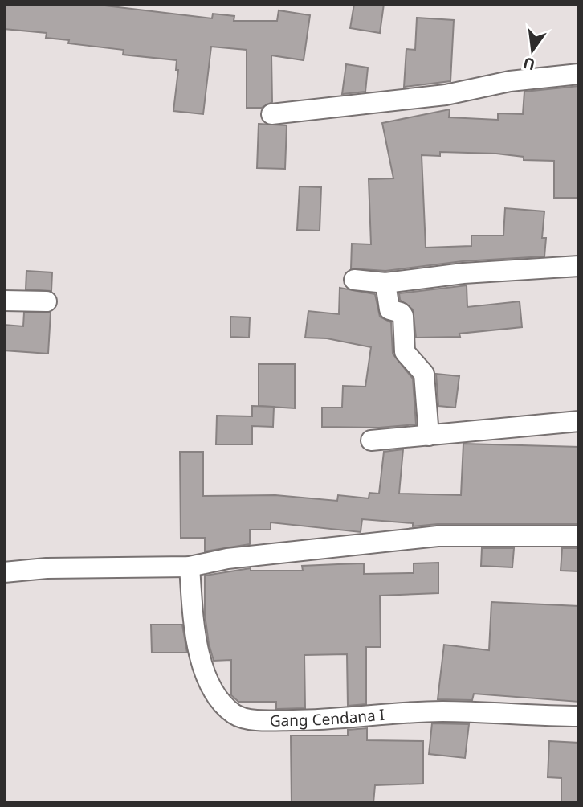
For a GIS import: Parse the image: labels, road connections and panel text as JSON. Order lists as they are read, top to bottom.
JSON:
{
  "streets": {
    "street": ["Gang Cendana I"]
  },
  "north": "bottom"
}
